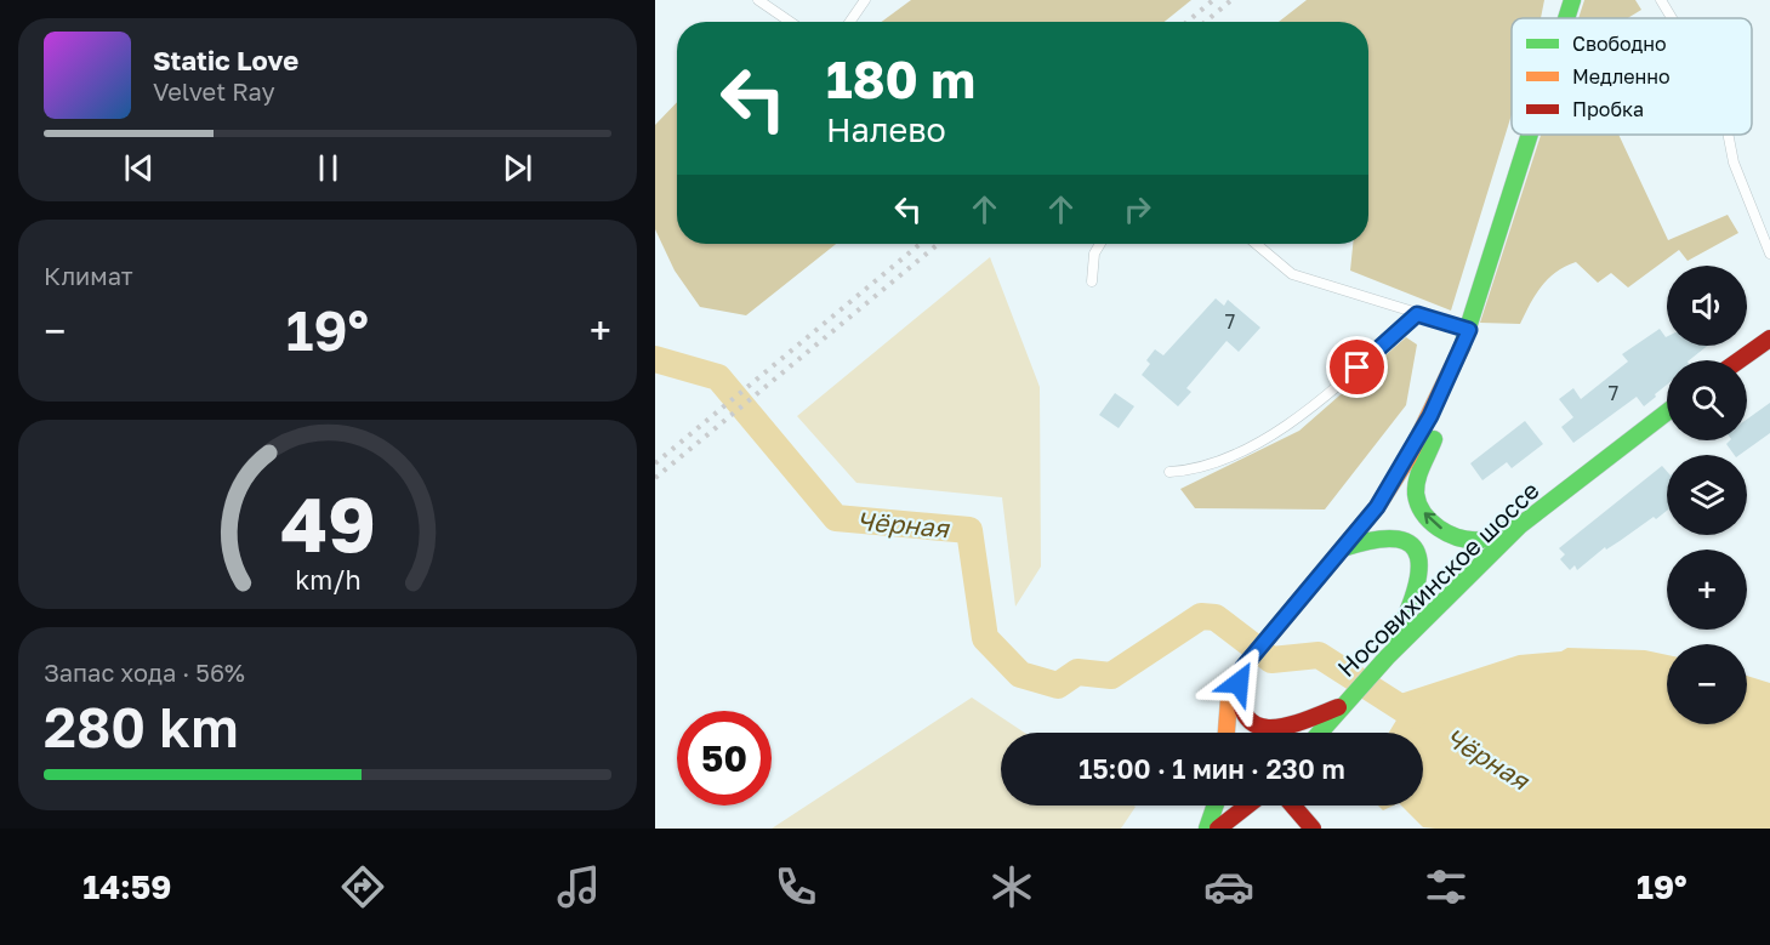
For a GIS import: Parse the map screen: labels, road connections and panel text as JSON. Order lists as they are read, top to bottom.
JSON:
{
  "streets": {
    "main road": ["Носовихинское шоссе"]
  },
  "water": ["Чёрная"],
  "house_numbers": ["7", "7"],
  "legend": ["Свободно", "Медленно", "Пробка"],
  "page": {
    "turn": ["180 m", "Налево"],
    "song": ["Static Love", "Velvet Ray"],
    "tile": [
      "Климат",
      ["Запас хода · 56%", "280 km"]
    ],
    "map_buttons": ["+", "−"],
    "heat": ["−", "19°", "+"],
    "limit": "50",
    "trip": "15:00 · 1 мин · 230 m",
    "tabs": ["14:59", "19°"],
    "gauge": ["49", "km/h"]
  }
}
